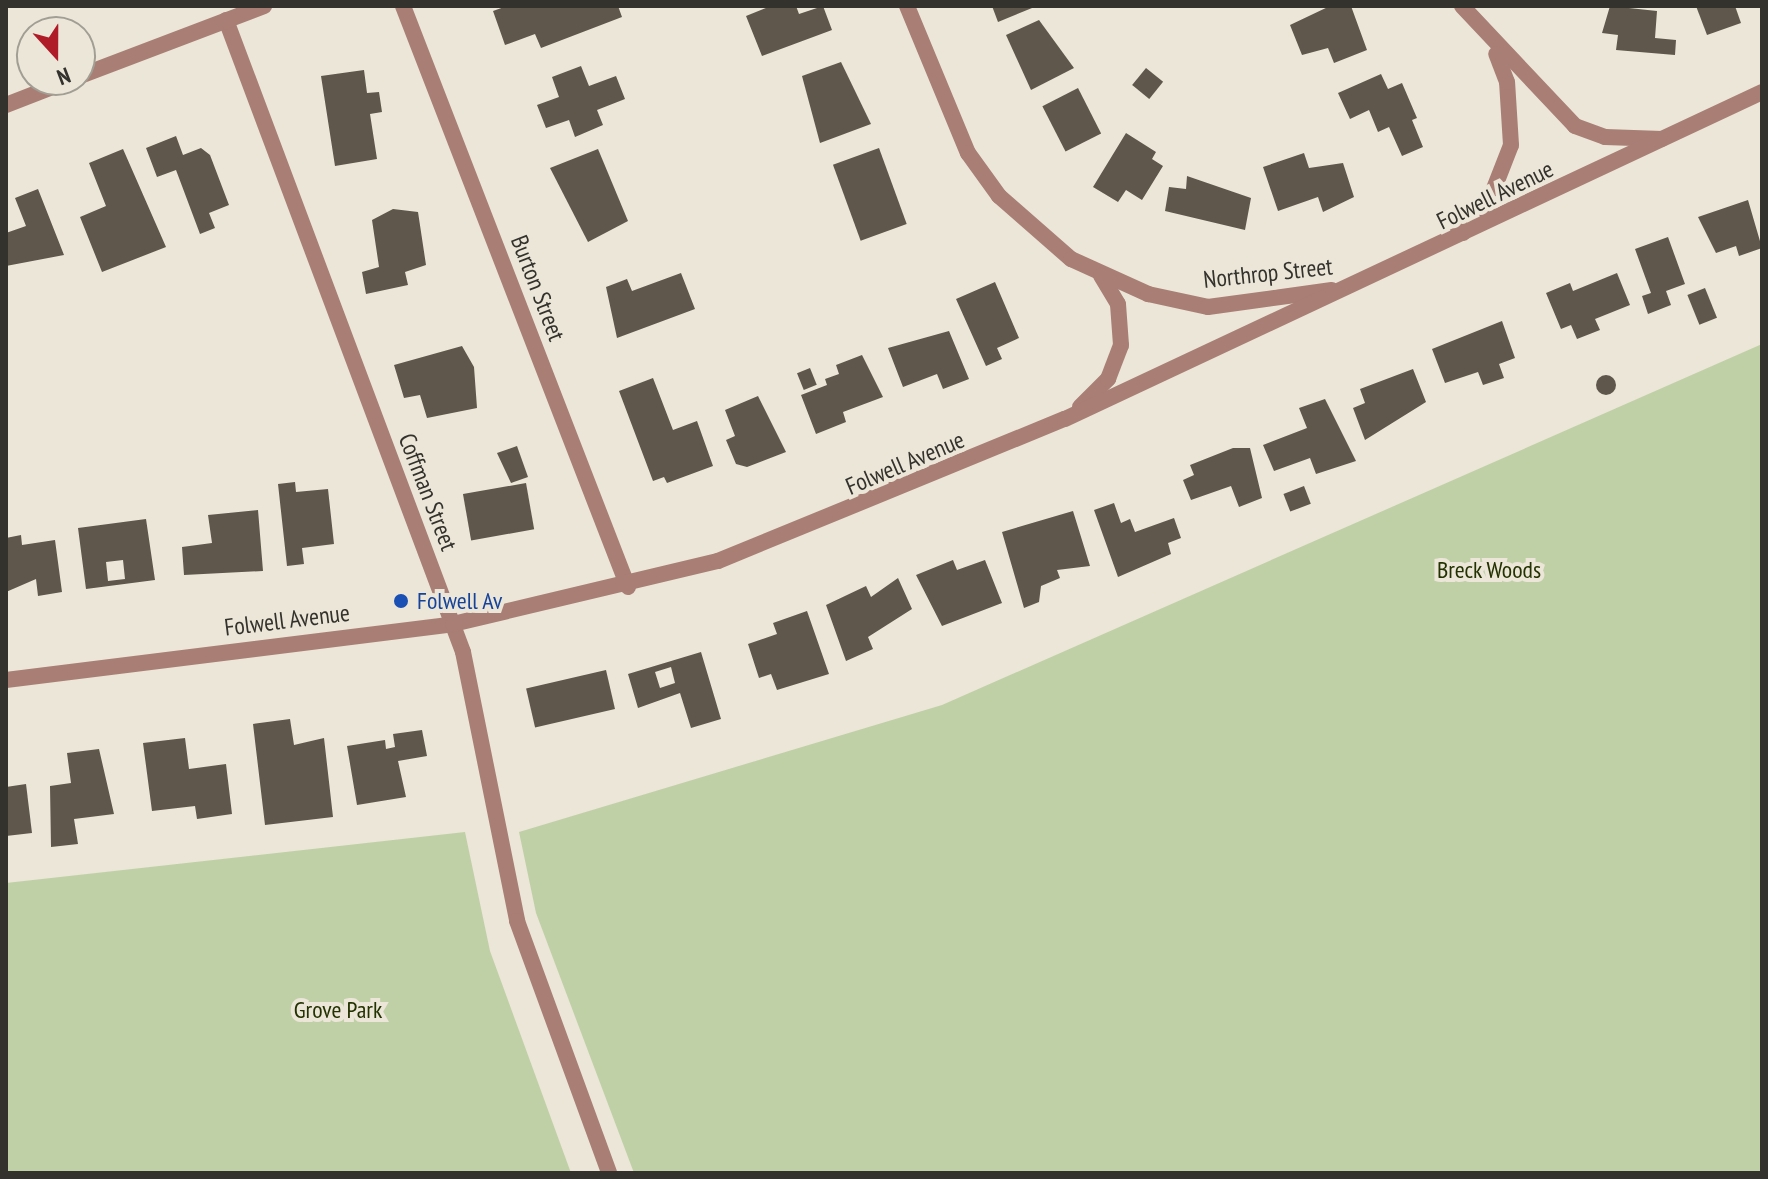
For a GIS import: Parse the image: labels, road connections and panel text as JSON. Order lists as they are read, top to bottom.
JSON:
{
  "streets": {
    "street": [
      "Folwell Avenue",
      "Northrop Street",
      "Burton Street",
      "Coffman Street"
    ]
  },
  "crossings": [
    ["Folwell Avenue", "Northrop Street"],
    ["Folwell Avenue", "Burton Street"],
    ["Folwell Avenue", "Coffman Street"]
  ],
  "parks": ["Breck Woods", "Grove Park"],
  "places": ["Folwell Av"],
  "north": "bottom"
}
